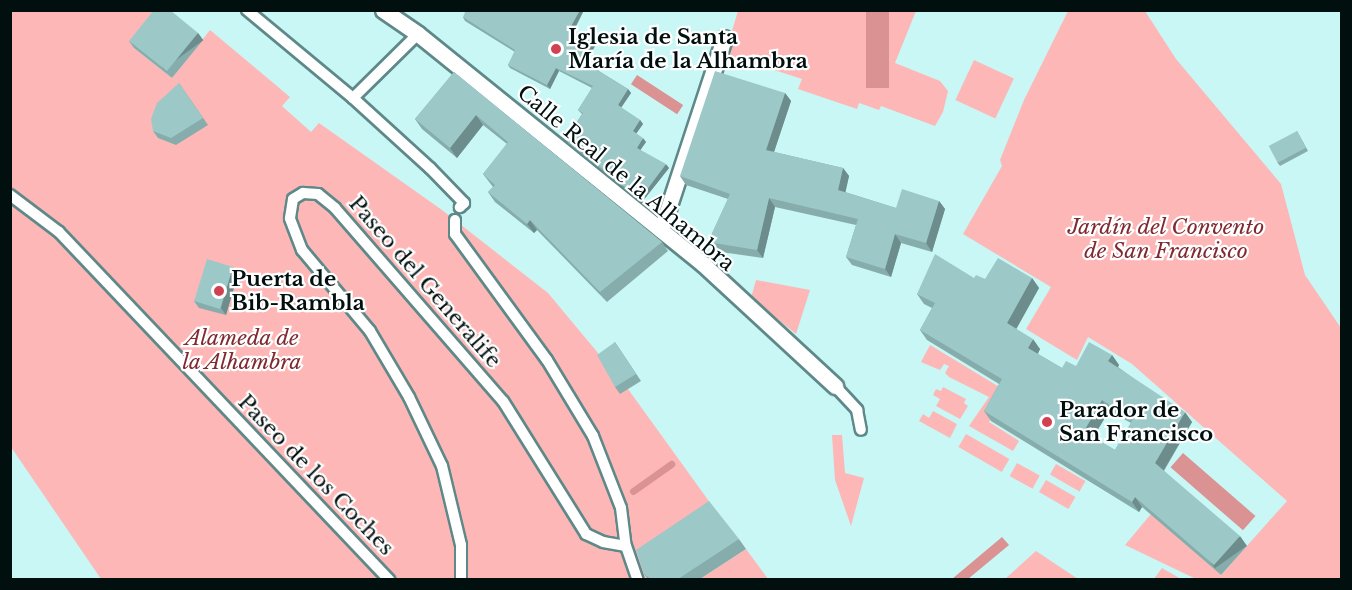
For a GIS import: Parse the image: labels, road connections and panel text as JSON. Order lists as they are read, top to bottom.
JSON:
{
  "streets": {
    "street": ["Calle Real de la Alhambra"],
    "lane": ["Paseo del Generalife", "Paseo de los Coches"]
  },
  "parks": ["Jardín del Convento de San Francisco", "Alameda de la Alhambra"],
  "places": ["Iglesia de Santa María de la Alhambra", "Puerta de Bib-Rambla", "Parador de San Francisco"]
}
